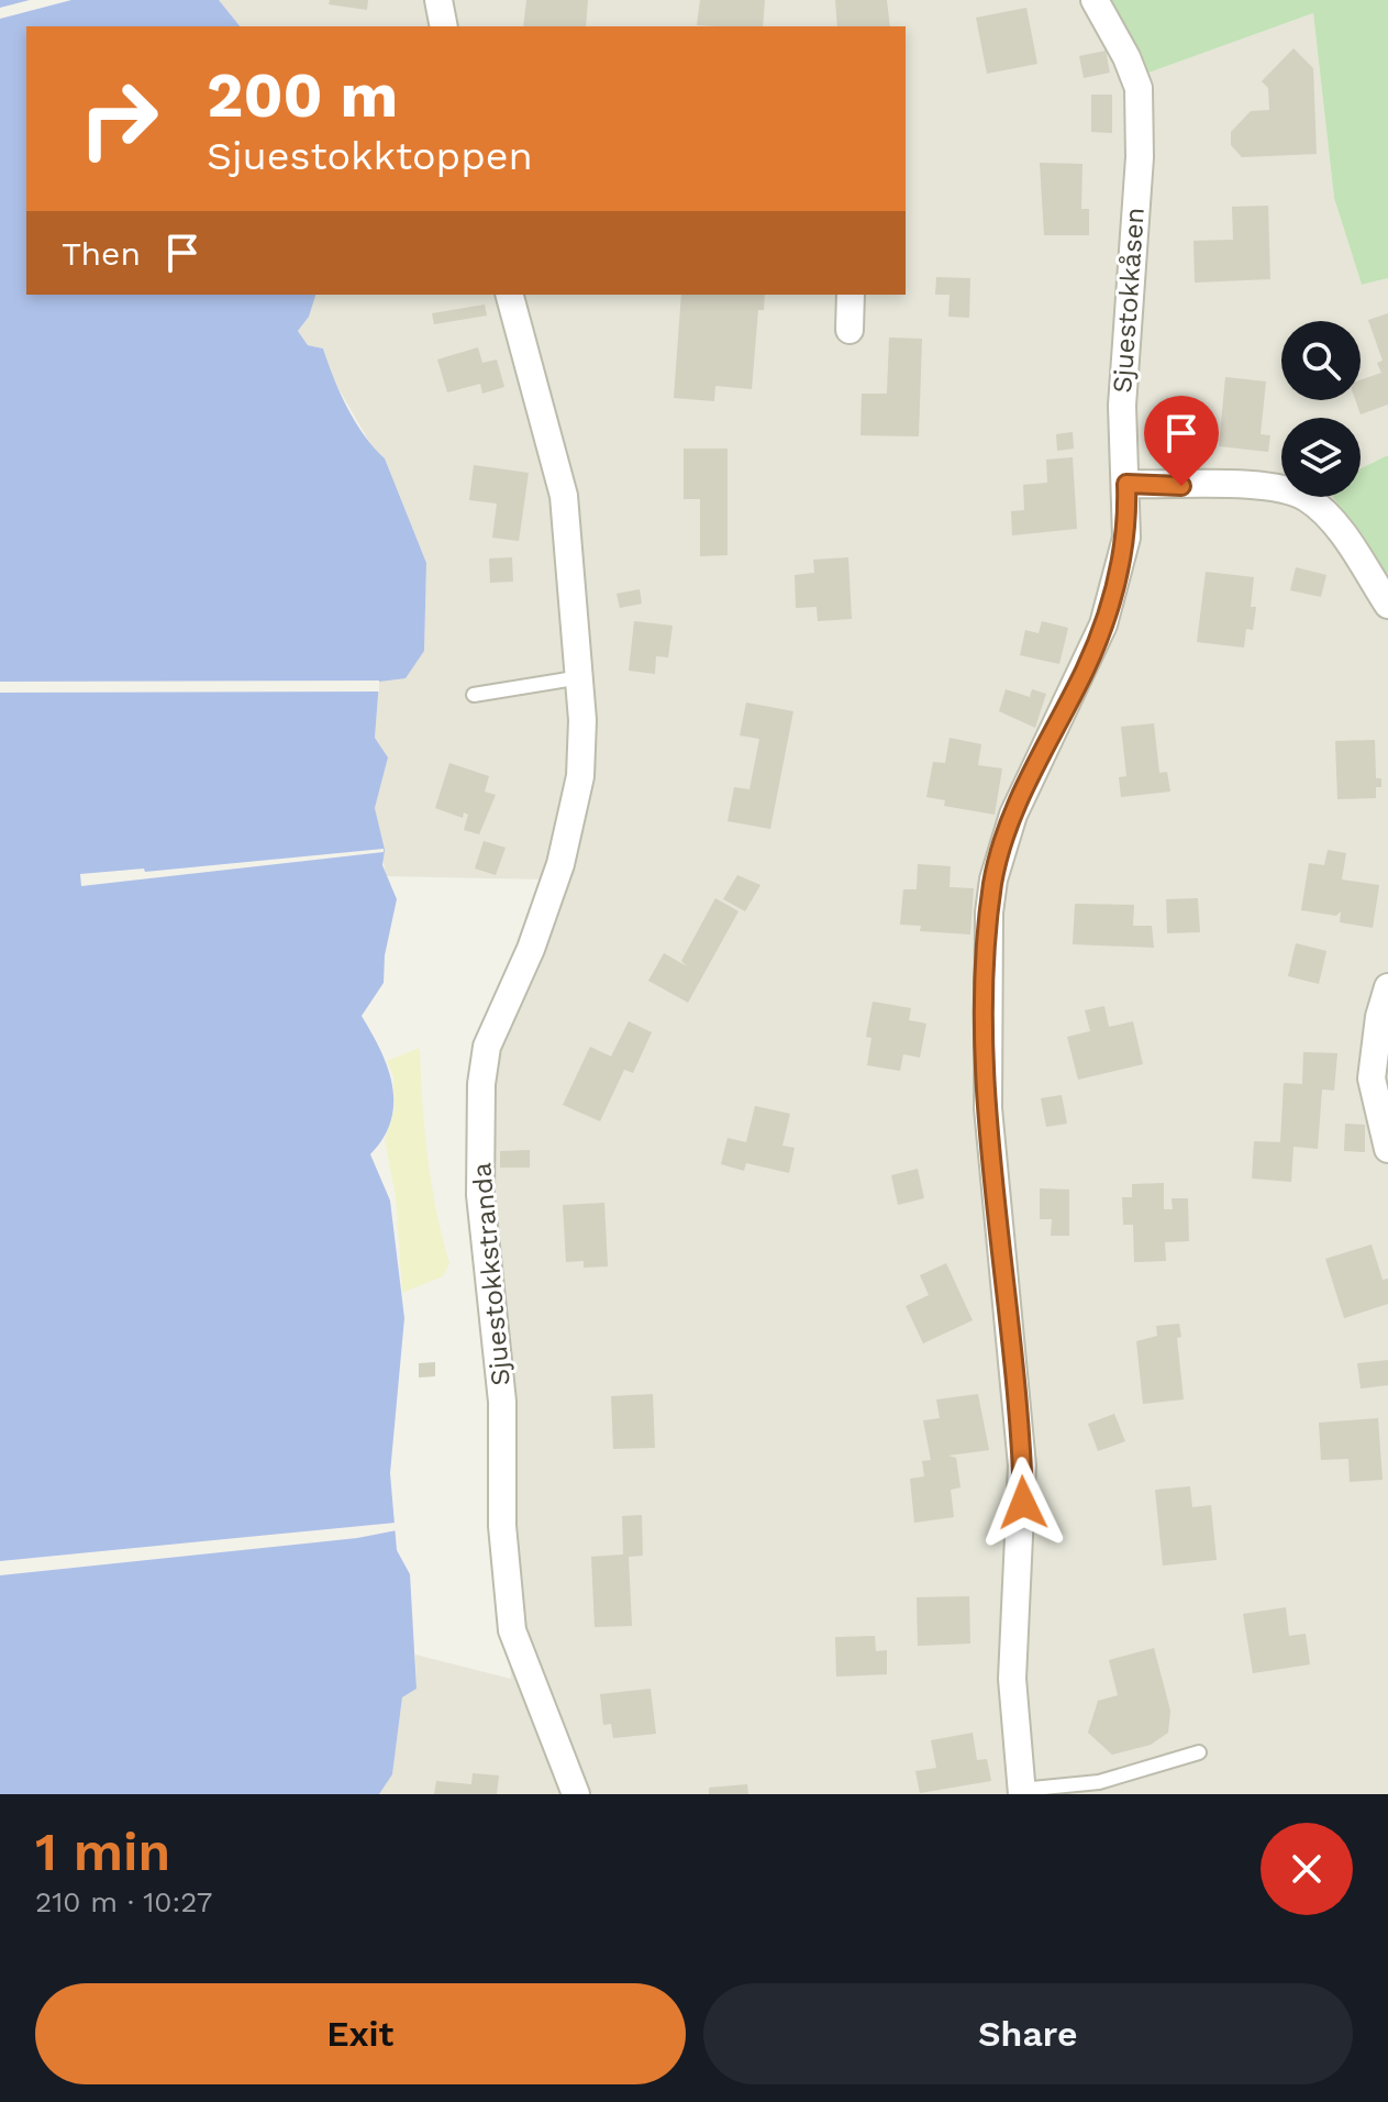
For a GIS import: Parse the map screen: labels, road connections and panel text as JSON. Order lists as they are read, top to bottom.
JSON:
{
  "streets": {
    "street": ["Sjuestokkåsen", "Sjuestokkstranda"]
  },
  "page": {
    "turn": ["200 m", "Sjuestokktoppen"],
    "then": "Then",
    "heading": ["1 min", "210 m · 10:27"],
    "buttons": ["Exit", "Share"]
  }
}
